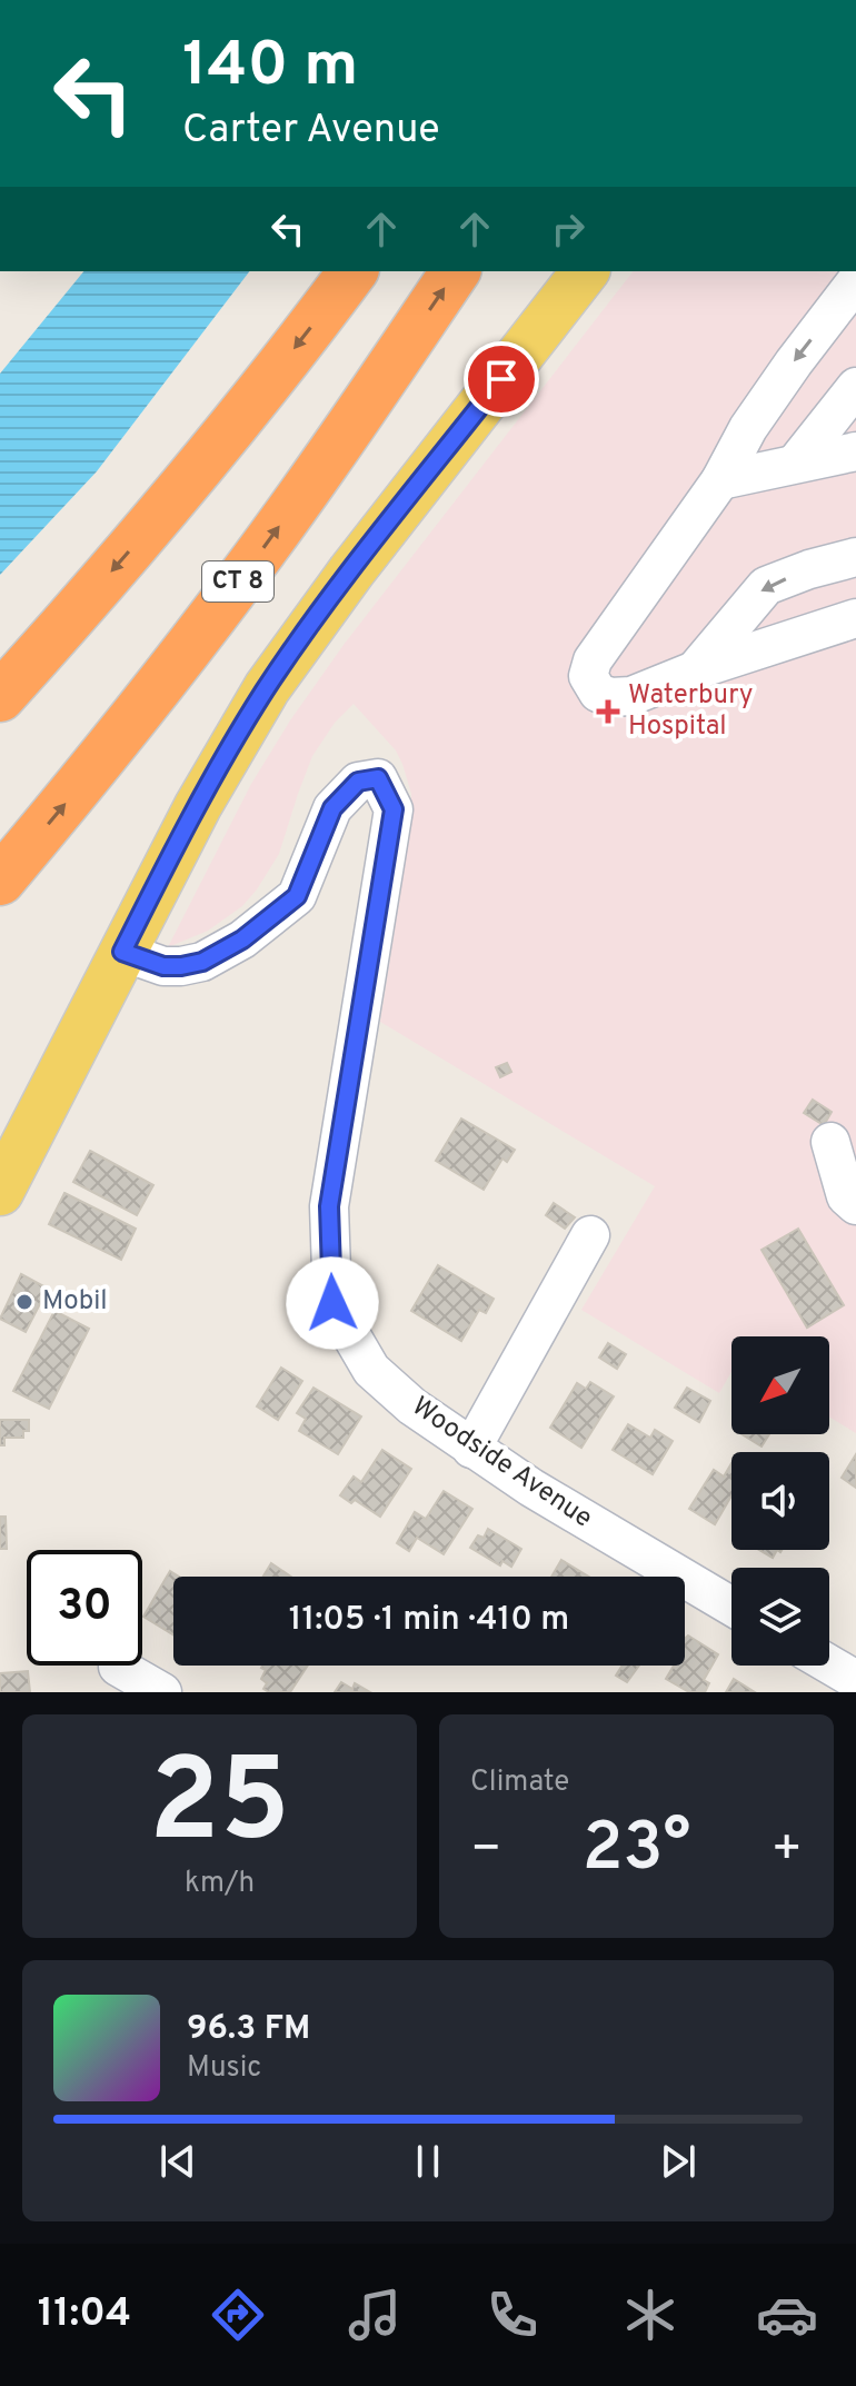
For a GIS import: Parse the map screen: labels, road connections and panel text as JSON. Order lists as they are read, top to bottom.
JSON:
{
  "streets": {
    "highway": ["CT 8"],
    "street": ["Woodside Avenue"]
  },
  "places": {
    "health": ["Waterbury Hospital"],
    "other": ["Mobil"]
  },
  "north": "bottom left",
  "page": {
    "turn": ["140 m", "Carter Avenue"],
    "limit": "30",
    "trip": "11:05 · 1 min · 410 m",
    "tile": [
      ["25", "km/h"],
      "Climate"
    ],
    "heat": ["−", "23°", "+"],
    "song": ["96.3 FM", "Music"],
    "tabs": "11:04"
  }
}
